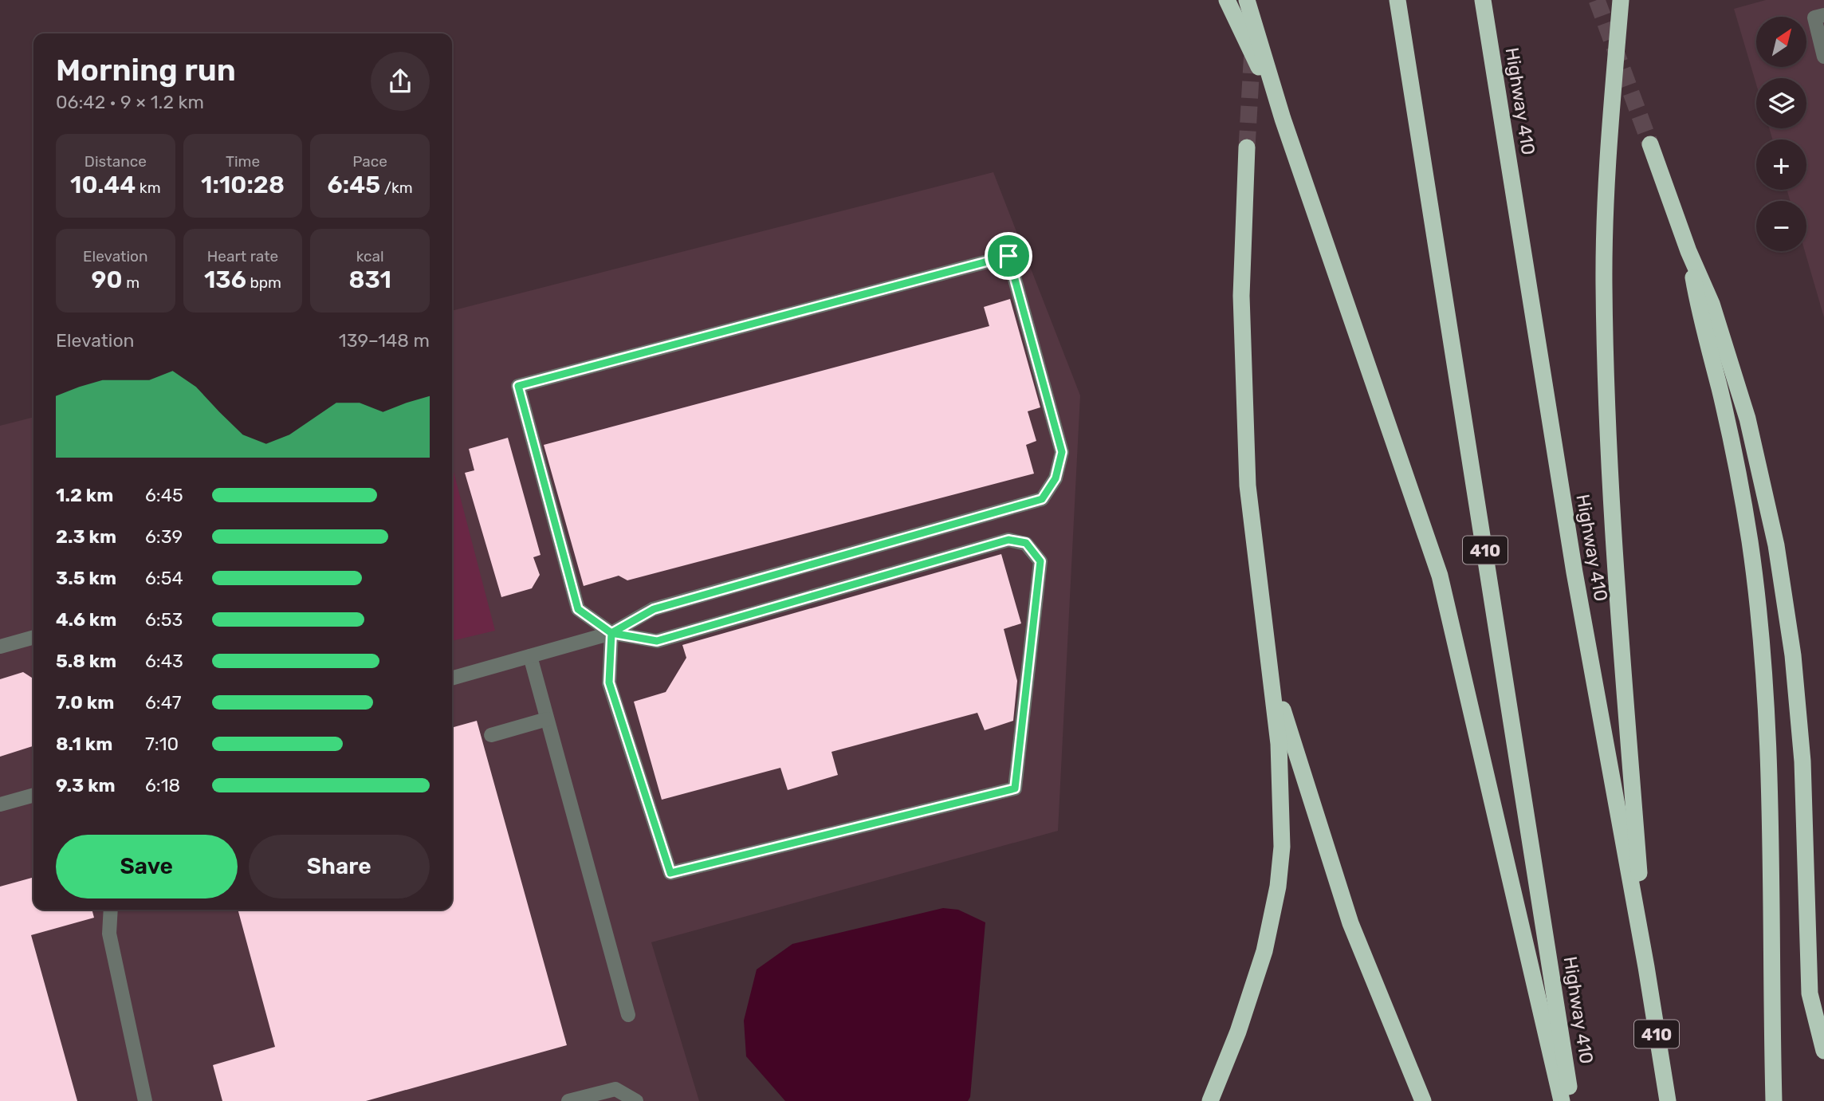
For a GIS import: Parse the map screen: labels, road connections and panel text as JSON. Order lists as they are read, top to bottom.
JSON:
{
  "streets": {
    "highway": ["Highway 410", "410"]
  },
  "north": "top right",
  "page": {
    "map_buttons": ["+", "−"],
    "heading": ["Morning run", "06:42 · 9 × 1.2 km"],
    "stats": [
      ["Distance", "10.44 km"],
      ["Time", "1:10:28"],
      ["Pace", "6:45 /km"],
      ["Elevation", "90 m"],
      ["Heart rate", "136 bpm"],
      ["kcal", "831"]
    ],
    "chart": ["Elevation", "139–148 m"],
    "list": [
      {
        "name": "1.2 km",
        "note": "6:45"
      },
      {
        "name": "2.3 km",
        "note": "6:39"
      },
      {
        "name": "3.5 km",
        "note": "6:54"
      },
      {
        "name": "4.6 km",
        "note": "6:53"
      },
      {
        "name": "5.8 km",
        "note": "6:43"
      },
      {
        "name": "7.0 km",
        "note": "6:47"
      },
      {
        "name": "8.1 km",
        "note": "7:10"
      },
      {
        "name": "9.3 km",
        "note": "6:18"
      }
    ],
    "buttons": ["Save", "Share"]
  }
}
